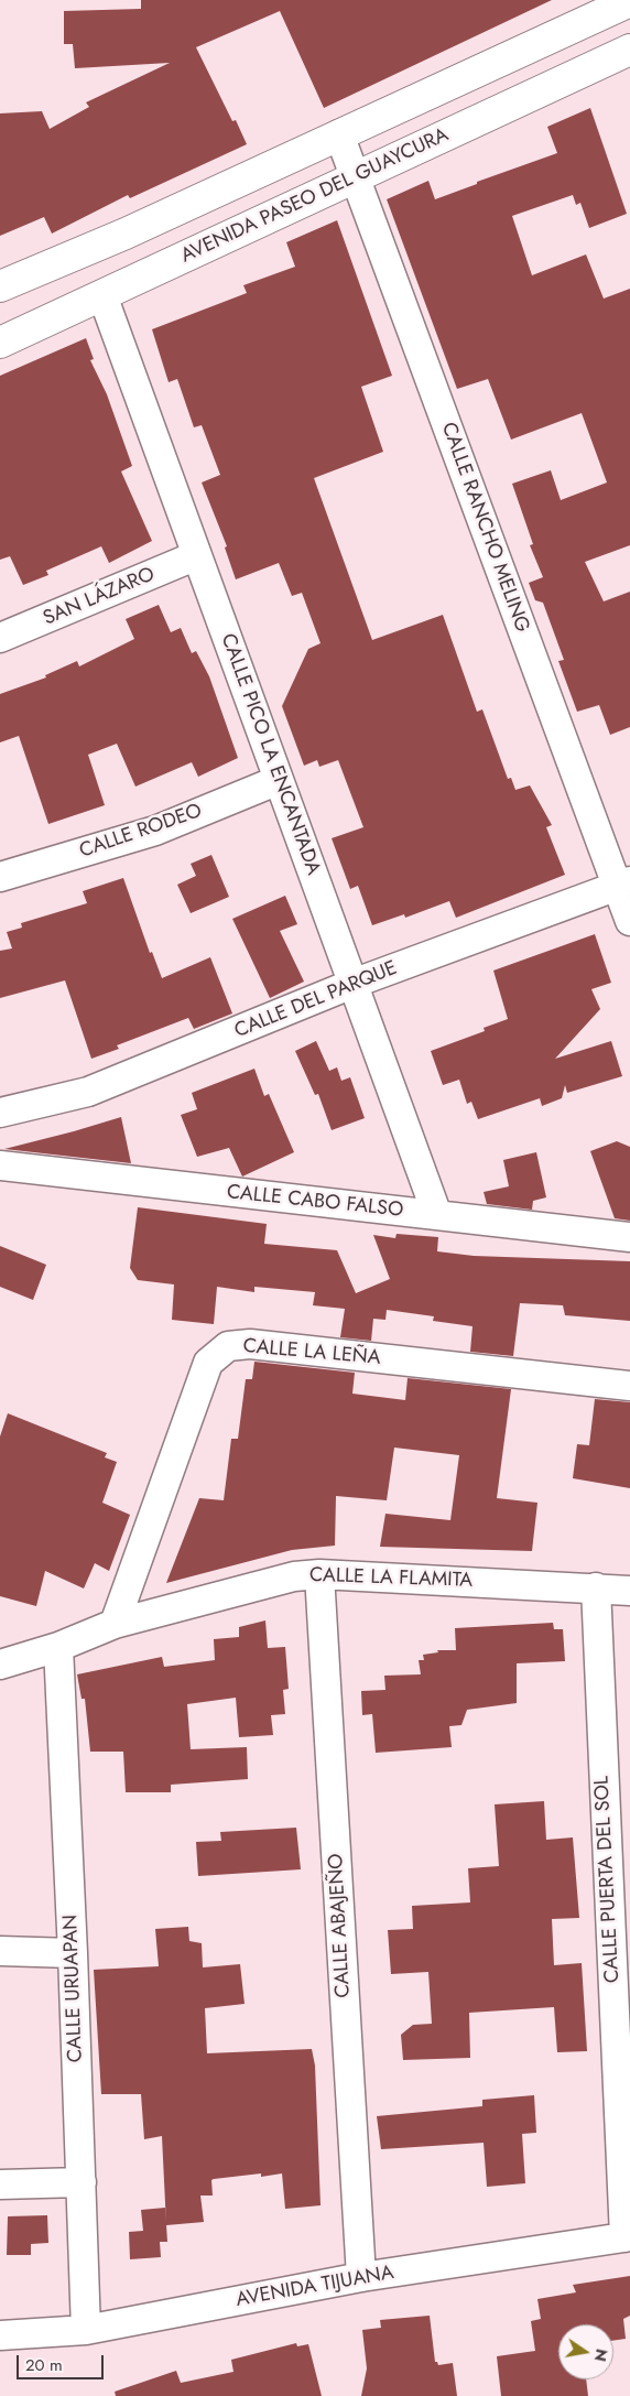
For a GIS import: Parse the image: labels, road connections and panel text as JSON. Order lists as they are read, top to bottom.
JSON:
{
  "streets": {
    "main road": ["AVENIDA PASEO DEL GUAYCURA"],
    "street": [
      "CALLE RANCHO MELING",
      "SAN LÁZARO",
      "CALLE PICO LA ENCANTADA",
      "CALLE RODEO",
      "CALLE DEL PARQUE",
      "CALLE CABO FALSO",
      "CALLE LA LEÑA",
      "CALLE LA FLAMITA",
      "CALLE PUERTA DEL SOL",
      "CALLE ABAJEÑO",
      "CALLE URUAPAN",
      "AVENIDA TIJUANA"
    ]
  },
  "crossings": [
    ["AVENIDA PASEO DEL GUAYCURA", "CALLE RANCHO MELING"],
    ["AVENIDA PASEO DEL GUAYCURA", "CALLE PICO LA ENCANTADA"],
    ["CALLE RANCHO MELING", "CALLE DEL PARQUE"],
    ["SAN LÁZARO", "CALLE PICO LA ENCANTADA"],
    ["CALLE PICO LA ENCANTADA", "CALLE RODEO"],
    ["CALLE PICO LA ENCANTADA", "CALLE DEL PARQUE"],
    ["CALLE PICO LA ENCANTADA", "CALLE CABO FALSO"],
    ["CALLE LA LEÑA", "CALLE LA FLAMITA"],
    ["CALLE LA FLAMITA", "CALLE PUERTA DEL SOL"],
    ["CALLE LA FLAMITA", "CALLE ABAJEÑO"],
    ["CALLE LA FLAMITA", "CALLE URUAPAN"],
    ["CALLE PUERTA DEL SOL", "AVENIDA TIJUANA"],
    ["CALLE ABAJEÑO", "AVENIDA TIJUANA"],
    ["CALLE URUAPAN", "AVENIDA TIJUANA"]
  ],
  "scale_bar": "20 m",
  "north": "right"
}
